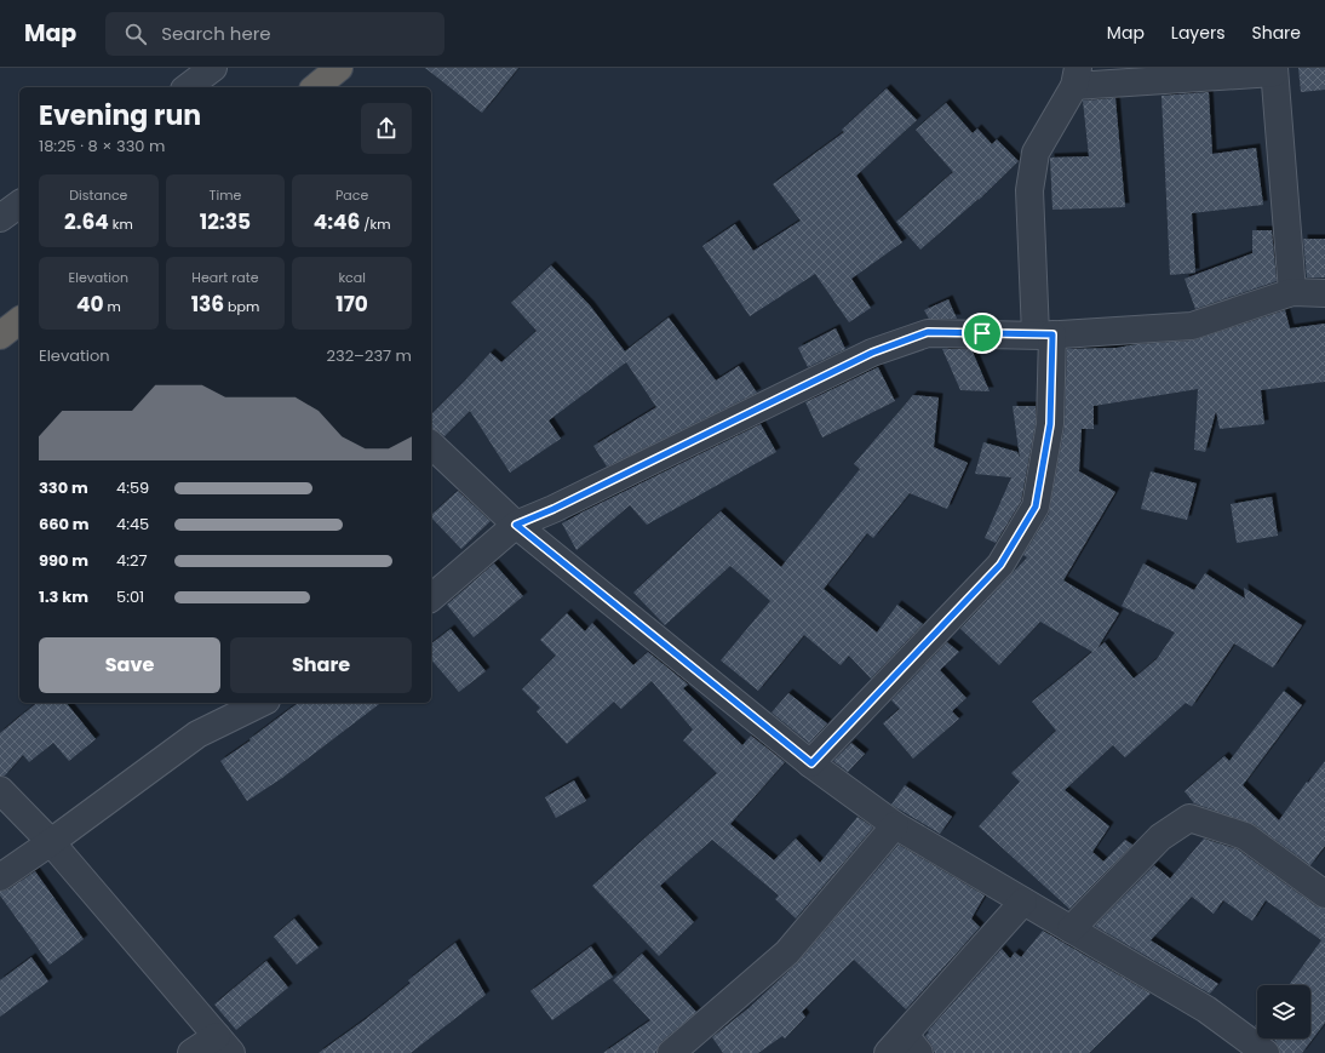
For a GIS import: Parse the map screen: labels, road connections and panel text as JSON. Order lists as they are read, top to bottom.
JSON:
{
  "page": {
    "header": "Map",
    "search": "Search here",
    "nav": ["Map", "Layers", "Share"],
    "heading": ["Evening run", "18:25 · 8 × 330 m"],
    "stats": [
      ["Distance", "2.64 km"],
      ["Time", "12:35"],
      ["Pace", "4:46 /km"],
      ["Elevation", "40 m"],
      ["Heart rate", "136 bpm"],
      ["kcal", "170"]
    ],
    "chart": ["Elevation", "232–237 m"],
    "list": [
      {
        "name": "330 m",
        "note": "4:59"
      },
      {
        "name": "660 m",
        "note": "4:45"
      },
      {
        "name": "990 m",
        "note": "4:27"
      },
      {
        "name": "1.3 km",
        "note": "5:01"
      }
    ],
    "buttons": ["Save", "Share"]
  }
}
